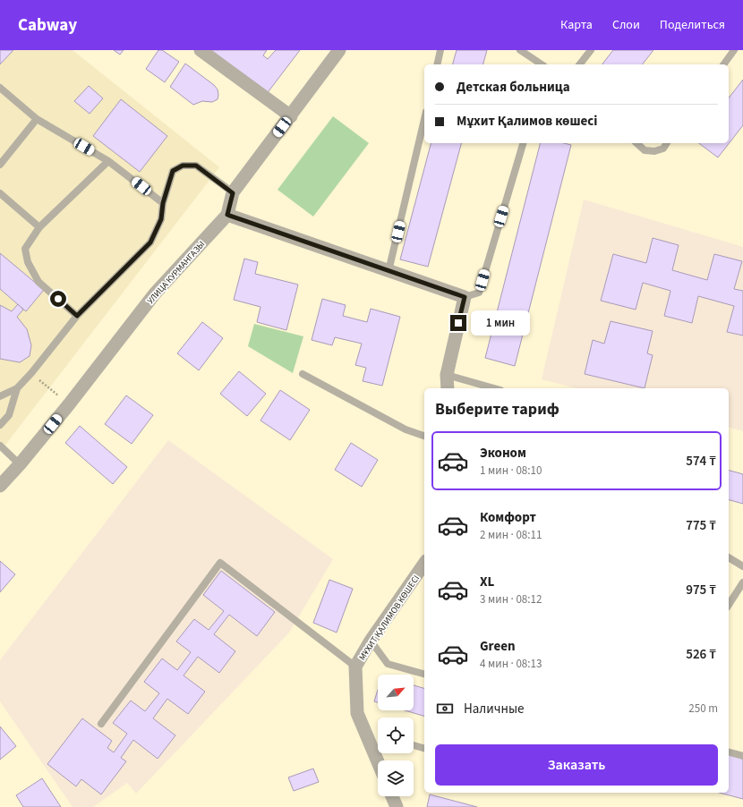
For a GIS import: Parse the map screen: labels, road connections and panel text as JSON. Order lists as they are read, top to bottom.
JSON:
{
  "streets": {
    "street": ["УЛИЦА КУРМАНГАЗЫ", "МҰХИТ ҚАЛИМОВ КӨШЕСІ"]
  },
  "north": "top right",
  "page": {
    "header": "Cabway",
    "nav": ["Карта", "Слои", "Поделиться"],
    "banner": ["Детская больница", "Мұхит Қалимов көшесі"],
    "bubble": "1 мин",
    "heading": "Выберите тариф",
    "list": [
      {
        "name": "Эконом",
        "note": "1 мин · 08:10",
        "value": "574 ₸"
      },
      {
        "name": "Комфорт",
        "note": "2 мин · 08:11",
        "value": "775 ₸"
      },
      {
        "name": "XL",
        "note": "3 мин · 08:12",
        "value": "975 ₸"
      },
      {
        "name": "Green",
        "note": "4 мин · 08:13",
        "value": "526 ₸"
      }
    ],
    "pay": ["Наличные", "250 m"],
    "buttons": "Заказать"
  }
}
